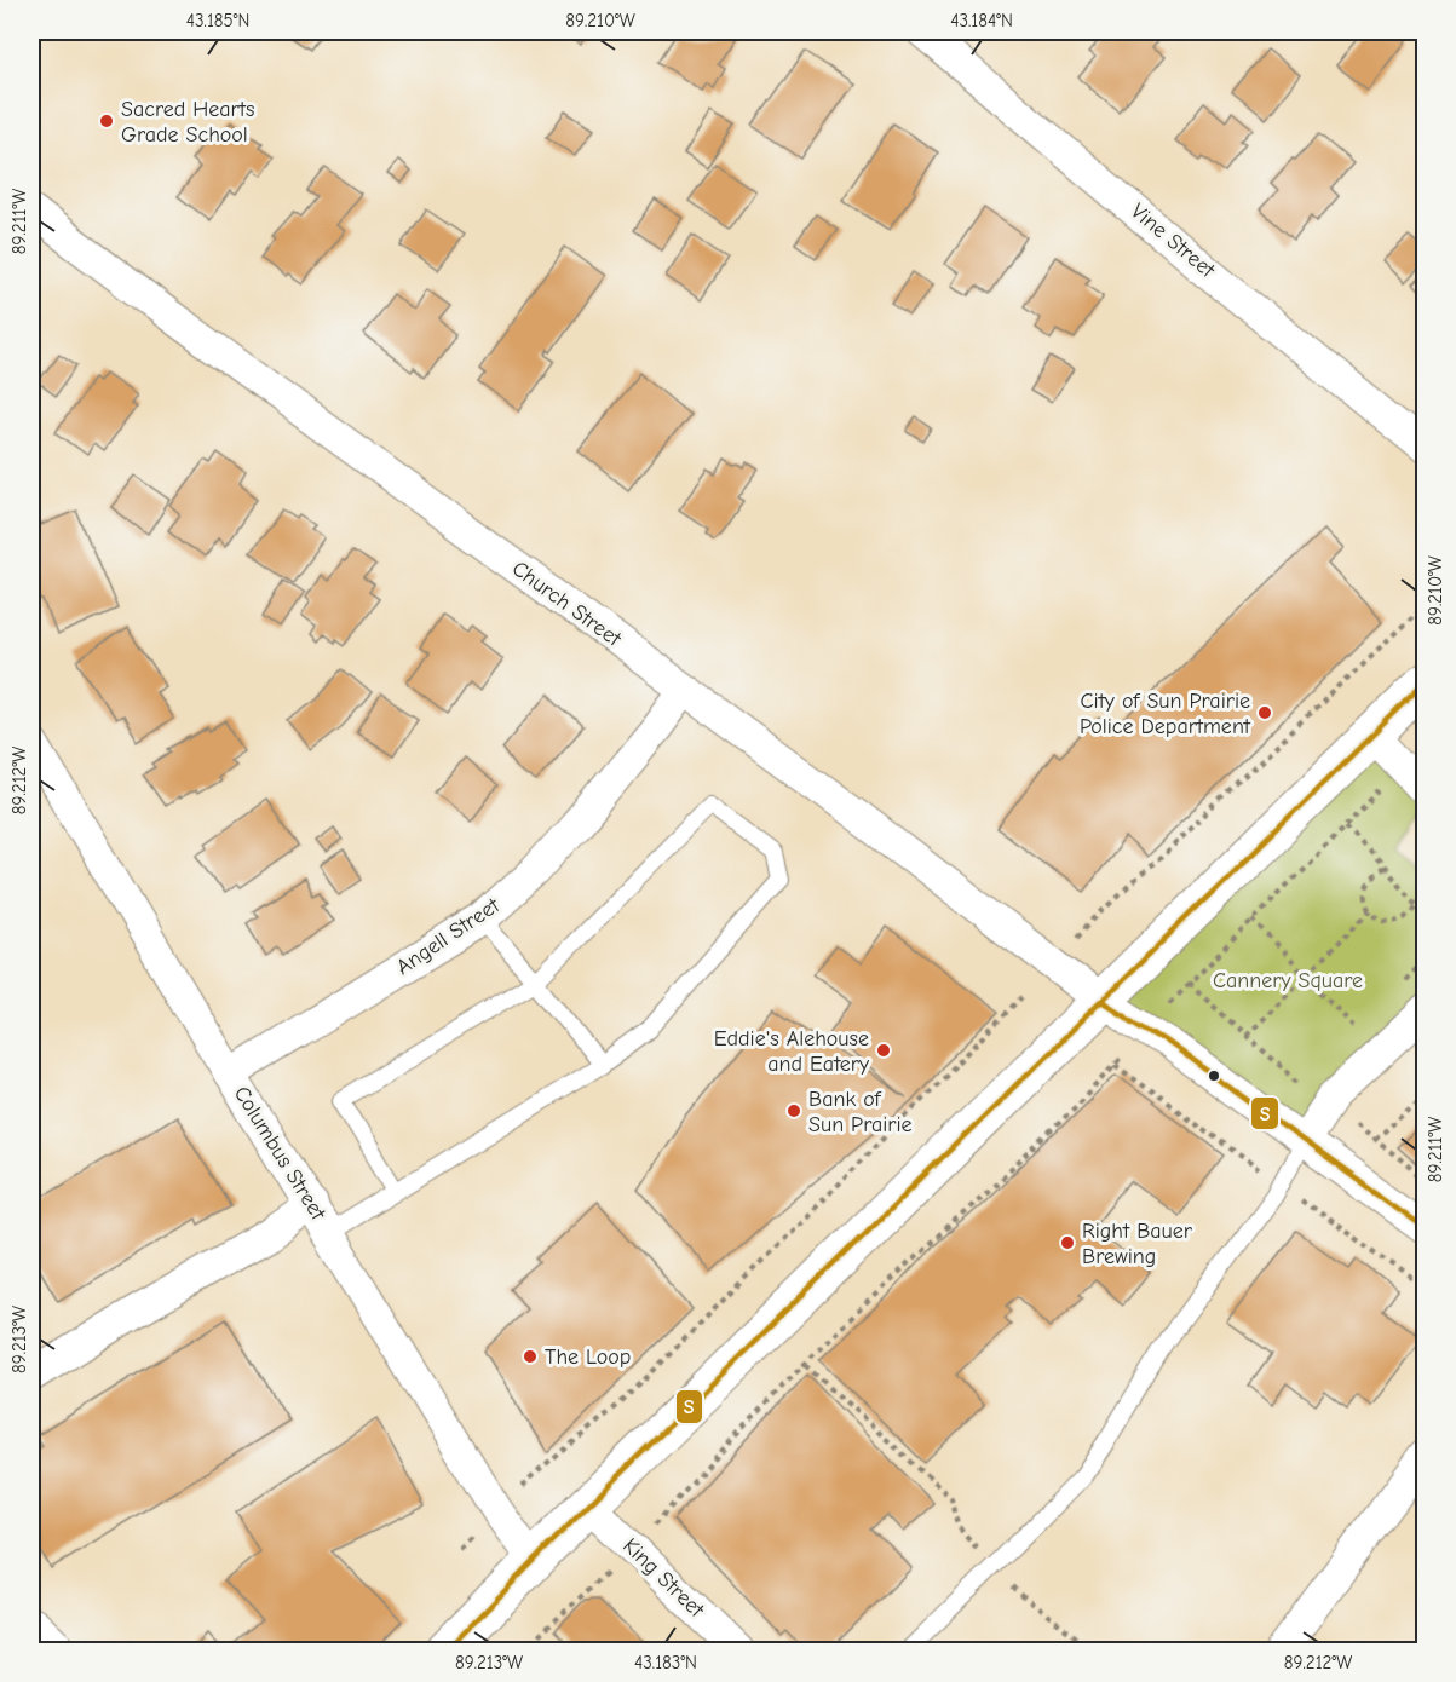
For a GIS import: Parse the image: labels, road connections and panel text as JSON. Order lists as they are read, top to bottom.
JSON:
{
  "streets": {
    "street": [
      "Vine Street",
      "Church Street",
      "Angell Street",
      "Columbus Street",
      "King Street"
    ]
  },
  "crossings": [
    ["Church Street", "Angell Street"],
    ["Angell Street", "Columbus Street"]
  ],
  "parks": ["Cannery Square"],
  "places": [
    "Sacred Hearts Grade School",
    "City of Sun Prairie Police Department",
    "Eddie's Alehouse and Eatery",
    "Bank of Sun Prairie",
    "Right Bauer Brewing",
    "The Loop"
  ],
  "lines": ["transit line S"],
  "coordinates": [
    "43.185°N",
    "89.210°W",
    "43.184°N",
    "89.211°W",
    "89.212°W",
    "89.213°W",
    "43.183°N"
  ]
}
